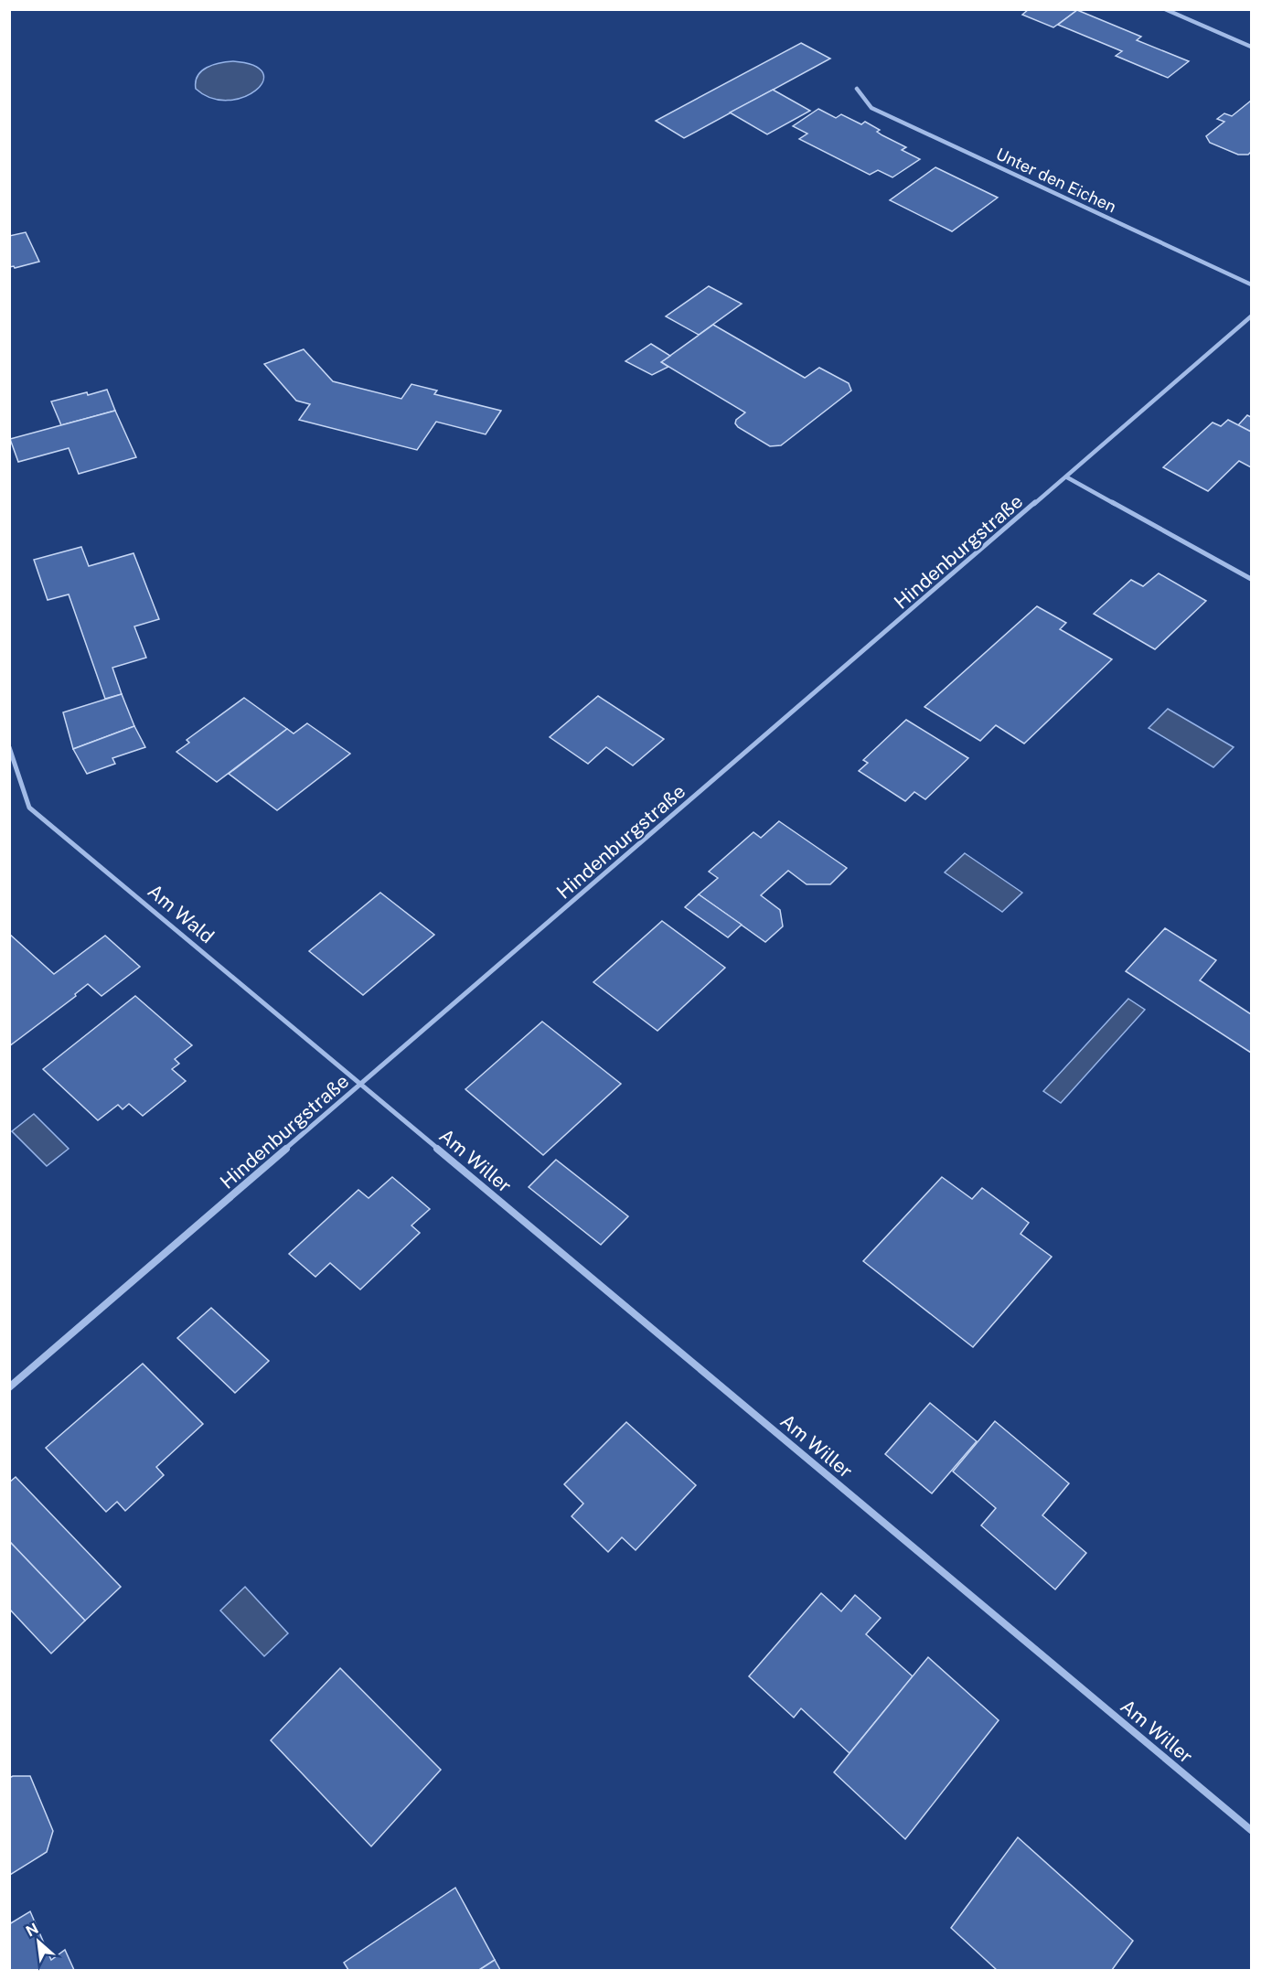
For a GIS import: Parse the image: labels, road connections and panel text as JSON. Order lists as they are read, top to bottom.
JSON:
{
  "streets": {
    "street": [
      "Unter den Eichen",
      "Hindenburgstraße",
      "Am Wald",
      "Am Willer"
    ]
  },
  "crossings": [
    ["Hindenburgstraße", "Am Wald"],
    ["Hindenburgstraße", "Am Willer"],
    ["Am Wald", "Am Willer"]
  ],
  "north": "top left"
}
